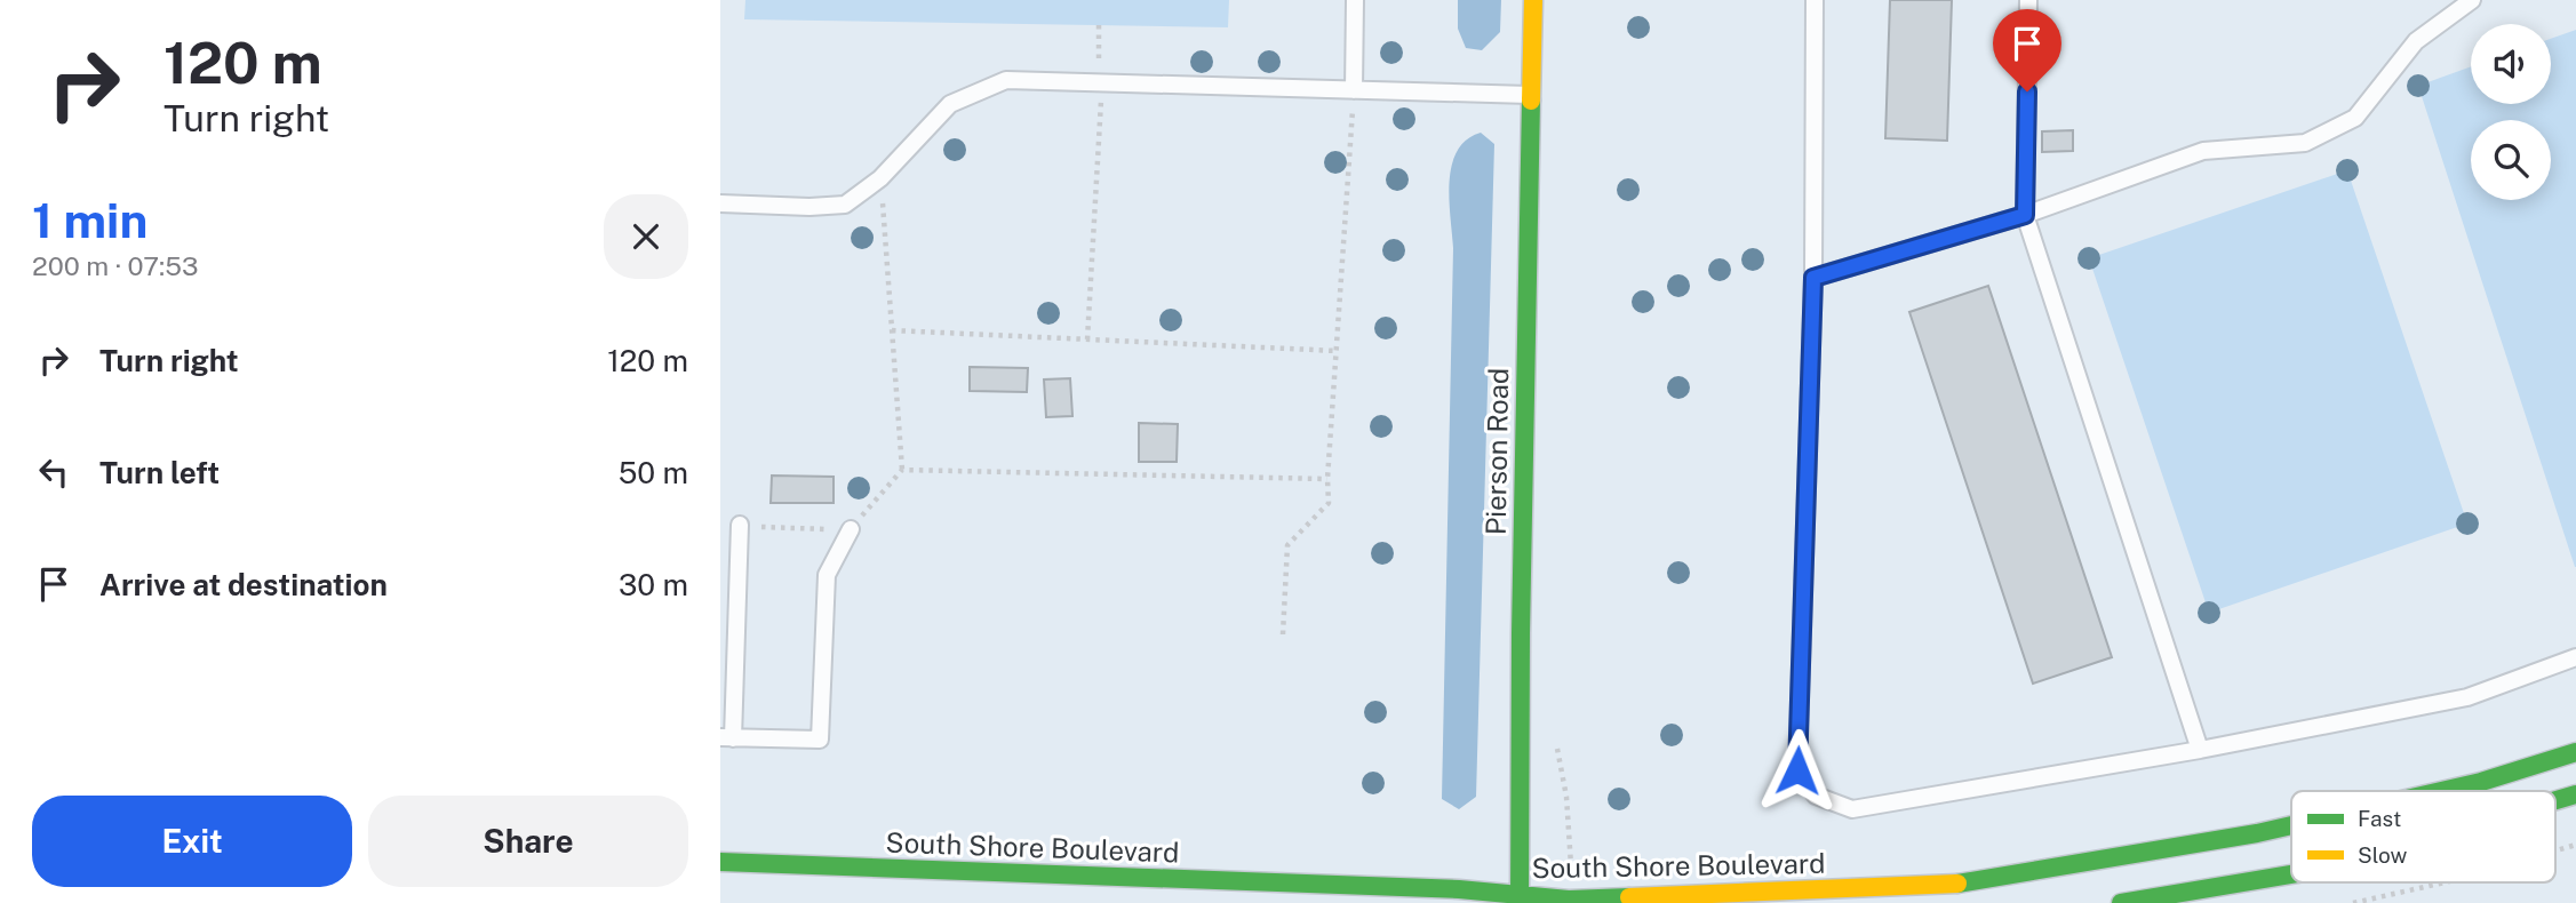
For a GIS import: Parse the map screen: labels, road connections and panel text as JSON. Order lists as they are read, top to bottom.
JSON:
{
  "streets": {
    "street": ["Pierson Road", "South Shore Boulevard"]
  },
  "crossings": [
    ["Pierson Road", "South Shore Boulevard"]
  ],
  "legend": ["Fast", "Slow"],
  "page": {
    "turn": ["120 m", "Turn right"],
    "heading": ["1 min", "200 m · 07:53"],
    "list": [
      {
        "name": "Turn right",
        "value": "120 m"
      },
      {
        "name": "Turn left",
        "value": "50 m"
      },
      {
        "name": "Arrive at destination",
        "value": "30 m"
      }
    ],
    "buttons": ["Exit", "Share"]
  }
}
